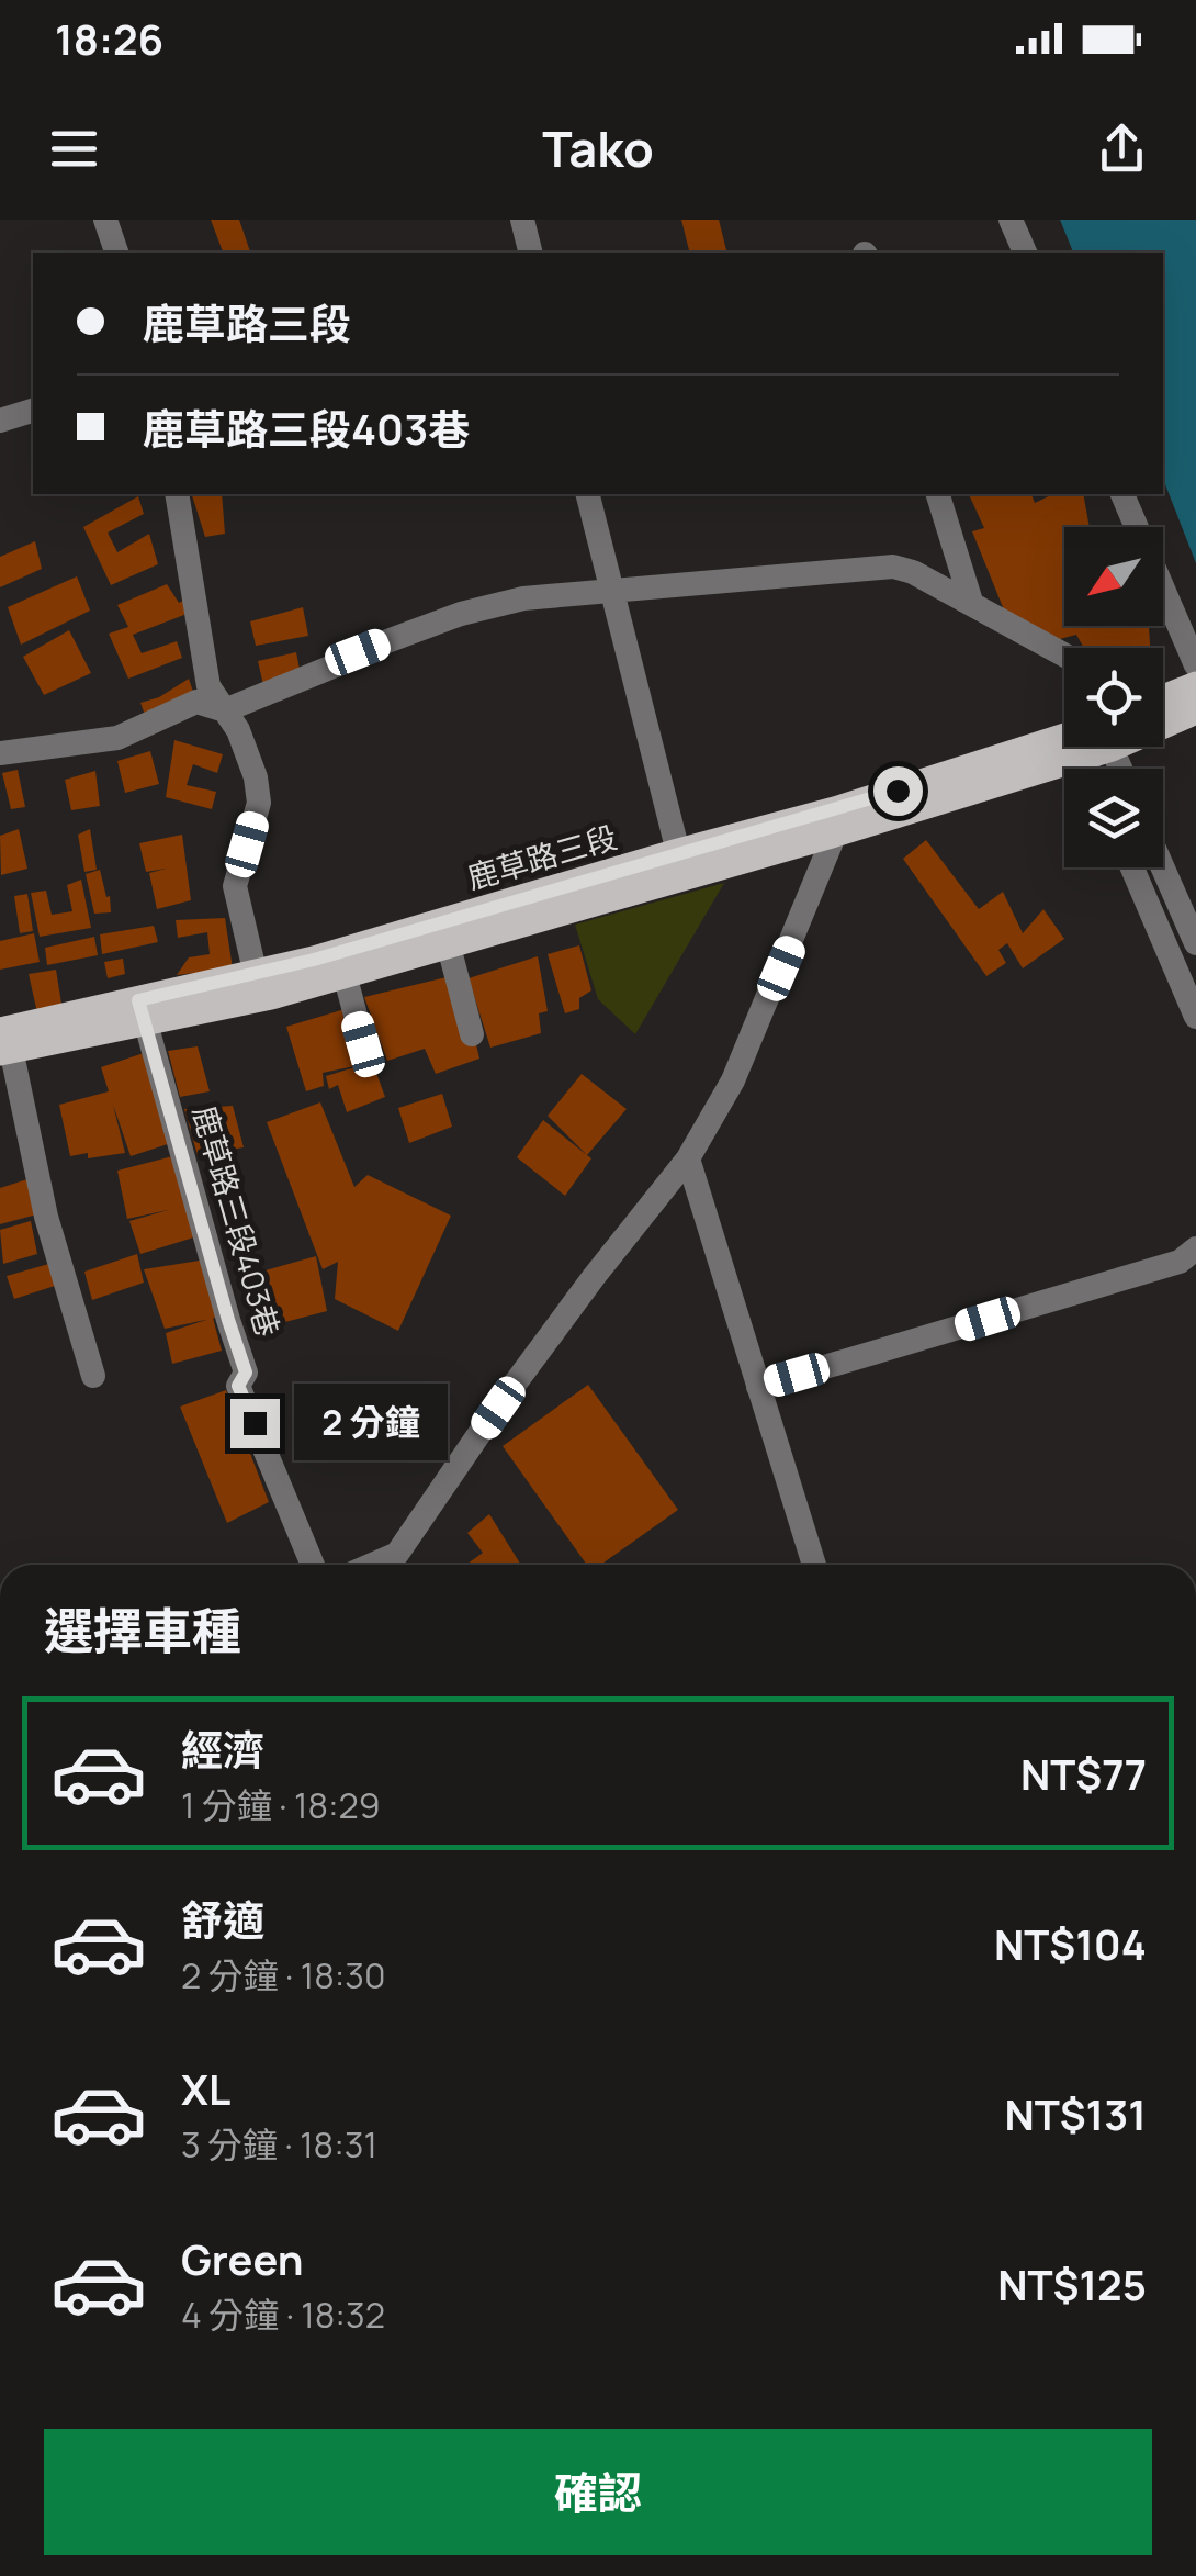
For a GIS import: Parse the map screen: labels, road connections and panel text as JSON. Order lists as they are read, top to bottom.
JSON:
{
  "streets": {
    "main road": ["鹿草路三段"],
    "street": ["鹿草路三段403巷"]
  },
  "crossings": [
    ["鹿草路三段", "鹿草路三段403巷"]
  ],
  "north": "bottom left",
  "page": {
    "status": "18:26",
    "header": "Tako",
    "banner": ["鹿草路三段", "鹿草路三段403巷"],
    "bubble": "2 分鐘",
    "heading": "選擇車種",
    "list": [
      {
        "name": "經濟",
        "note": "1 分鐘 · 18:29",
        "value": "NT$77"
      },
      {
        "name": "舒適",
        "note": "2 分鐘 · 18:30",
        "value": "NT$104"
      },
      {
        "name": "XL",
        "note": "3 分鐘 · 18:31",
        "value": "NT$131"
      },
      {
        "name": "Green",
        "note": "4 分鐘 · 18:32",
        "value": "NT$125"
      }
    ],
    "buttons": "確認"
  }
}
